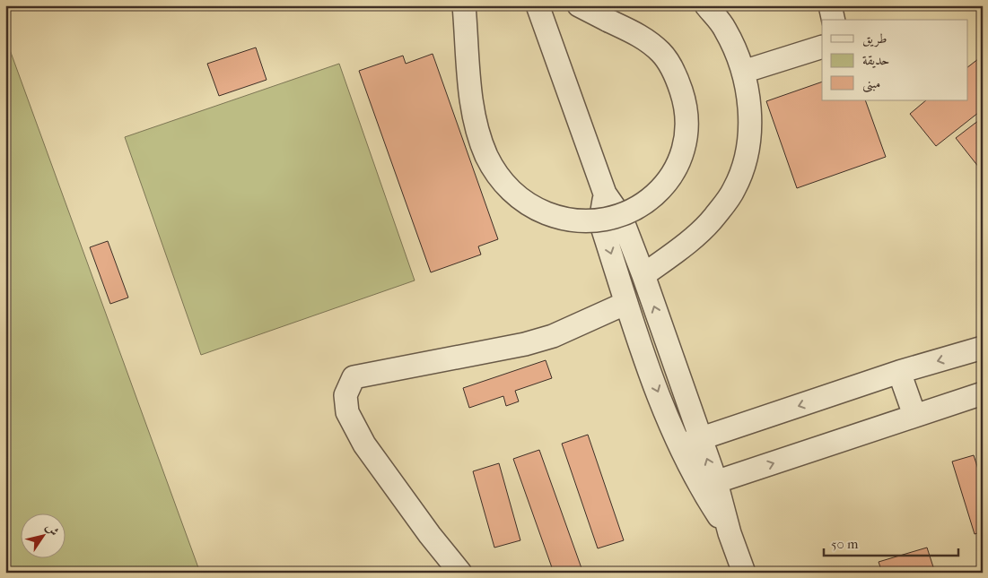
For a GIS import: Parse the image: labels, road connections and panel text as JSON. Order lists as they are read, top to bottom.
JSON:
{
  "legend": ["طريق", "حديقة", "مبنى"],
  "scale_bar": "50 m",
  "north": "top right"
}
